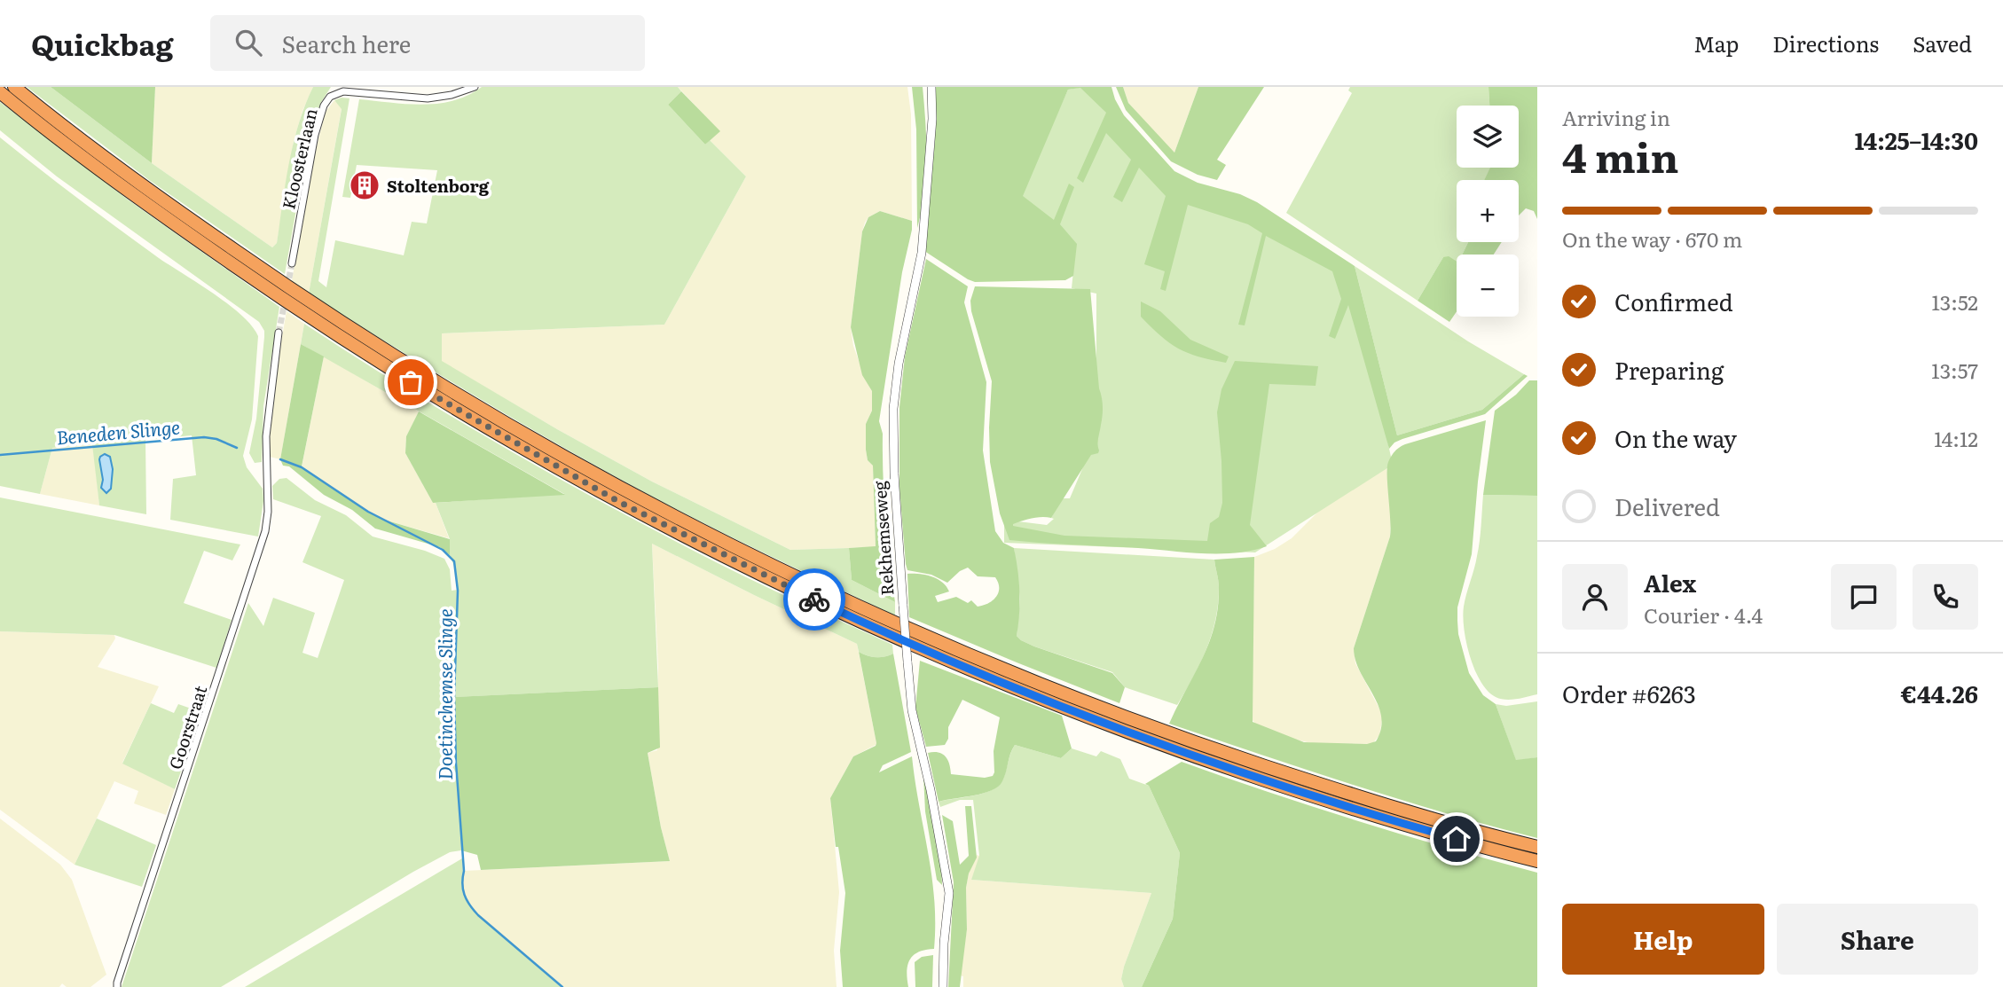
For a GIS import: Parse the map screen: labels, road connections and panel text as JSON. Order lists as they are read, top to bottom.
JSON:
{
  "streets": {
    "street": ["Kloosterlaan", "Rekhemseweg", "Goorstraat"]
  },
  "water": ["Beneden Slinge", "Doetinchemse Slinge"],
  "places": {
    "building": ["Stoltenborg"]
  },
  "page": {
    "header": "Quickbag",
    "search": "Search here",
    "nav": ["Map", "Directions", "Saved"],
    "heading": ["4 min", "Arriving in", "14:25–14:30"],
    "panel": [
      "Alex",
      "Courier · 4.4",
      "Order #6263",
      "€44.26"
    ],
    "map_buttons": ["+", "−"],
    "bar": "On the way · 670 m",
    "list": [
      ["Confirmed", "13:52"],
      ["Preparing", "13:57"],
      ["On the way", "14:12"],
      "Delivered"
    ],
    "buttons": ["Help", "Share"]
  }
}
